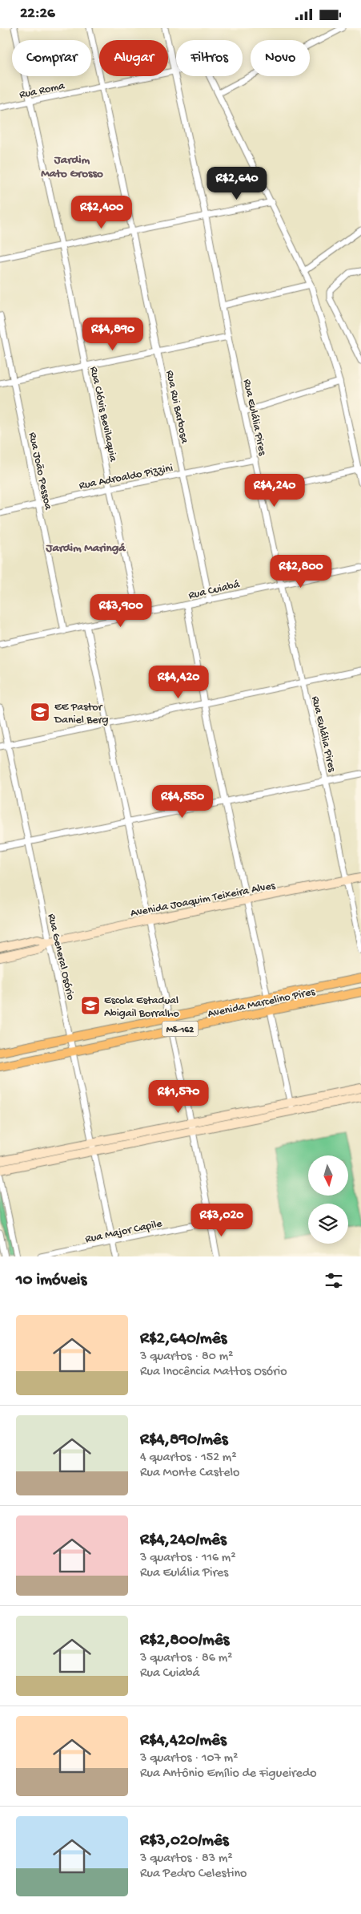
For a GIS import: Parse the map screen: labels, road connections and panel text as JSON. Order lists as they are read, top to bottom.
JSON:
{
  "streets": {
    "main road": ["Avenida Joaquim Teixeira Alves", "Avenida Marcelino Pires", "MS-162"],
    "street": [
      "Rua Roma",
      "Rua Rui Barbosa",
      "Rua Clóvis Bevilaquia",
      "Rua Eulália Pires",
      "Rua João Pessoa",
      "Rua Adroaldo Pizzini",
      "Rua Cuiabá",
      "Rua General Osório",
      "Rua Major Capile"
    ]
  },
  "crossings": [
    ["Rua Roma", "Rua Rui Barbosa"],
    ["Rua Roma", "Rua Clóvis Bevilaquia"],
    ["Rua Roma", "Rua Eulália Pires"],
    ["Rua Rui Barbosa", "Rua Adroaldo Pizzini"],
    ["Rua Rui Barbosa", "Rua Cuiabá"],
    ["Rua Clóvis Bevilaquia", "Rua Adroaldo Pizzini"],
    ["Rua Clóvis Bevilaquia", "Rua Cuiabá"],
    ["Rua Eulália Pires", "Rua Adroaldo Pizzini"],
    ["Rua Eulália Pires", "Rua Cuiabá"],
    ["Rua Eulália Pires", "Avenida Joaquim Teixeira Alves"],
    ["Rua João Pessoa", "Rua Adroaldo Pizzini"],
    ["Rua João Pessoa", "Rua Cuiabá"],
    ["Avenida Joaquim Teixeira Alves", "Rua General Osório"],
    ["Rua General Osório", "Avenida Marcelino Pires"],
    ["Rua General Osório", "Rua Major Capile"]
  ],
  "districts": ["Jardim Mato Grosso", "Jardim Maringá"],
  "places": {
    "school or university": ["EE Pastor Daniel Berg", "Escola Estadual Abigail Borralho"]
  },
  "north": "bottom",
  "page": {
    "status": "22:26",
    "chip": [
      "Comprar",
      "Alugar",
      "Filtros",
      "Novo"
    ],
    "price": [
      "R$2,640",
      "R$2,400",
      "R$4,890",
      "R$4,240",
      "R$2,800",
      "R$3,900",
      "R$4,420",
      "R$4,550",
      "R$1,570",
      "R$3,020"
    ],
    "heading": "10 imóveis",
    "list": [
      {
        "name": "R$2,640/mês",
        "note": "3 quartos · 80 m² · Rua Inocência Mattos Osório"
      },
      {
        "name": "R$4,890/mês",
        "note": "4 quartos · 152 m² · Rua Monte Castelo"
      },
      {
        "name": "R$4,240/mês",
        "note": "3 quartos · 116 m² · Rua Eulália Pires"
      },
      {
        "name": "R$2,800/mês",
        "note": "3 quartos · 86 m² · Rua Cuiabá"
      },
      {
        "name": "R$4,420/mês",
        "note": "3 quartos · 107 m² · Rua Antônio Emílio de Figueiredo"
      },
      {
        "name": "R$3,020/mês",
        "note": "3 quartos · 83 m² · Rua Pedro Celestino"
      }
    ]
  }
}
